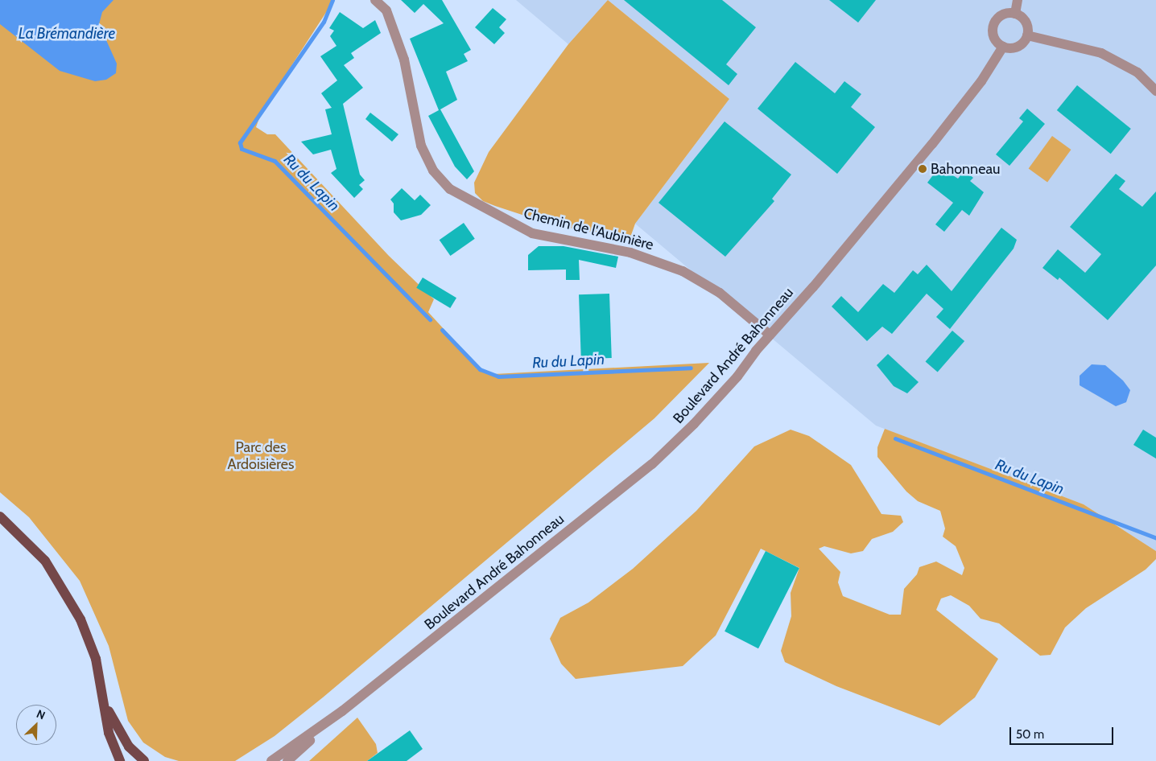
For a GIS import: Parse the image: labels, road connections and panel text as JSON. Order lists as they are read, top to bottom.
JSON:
{
  "streets": {
    "street": ["Chemin de l'Aubinière", "Boulevard André Bahonneau"]
  },
  "crossings": [
    ["Chemin de l'Aubinière", "Boulevard André Bahonneau"]
  ],
  "water": ["La Brémandière", "Ru du Lapin"],
  "parks": ["Parc des Ardoisières"],
  "places": ["Bahonneau"],
  "scale_bar": "50 m",
  "north": "top right"
}
